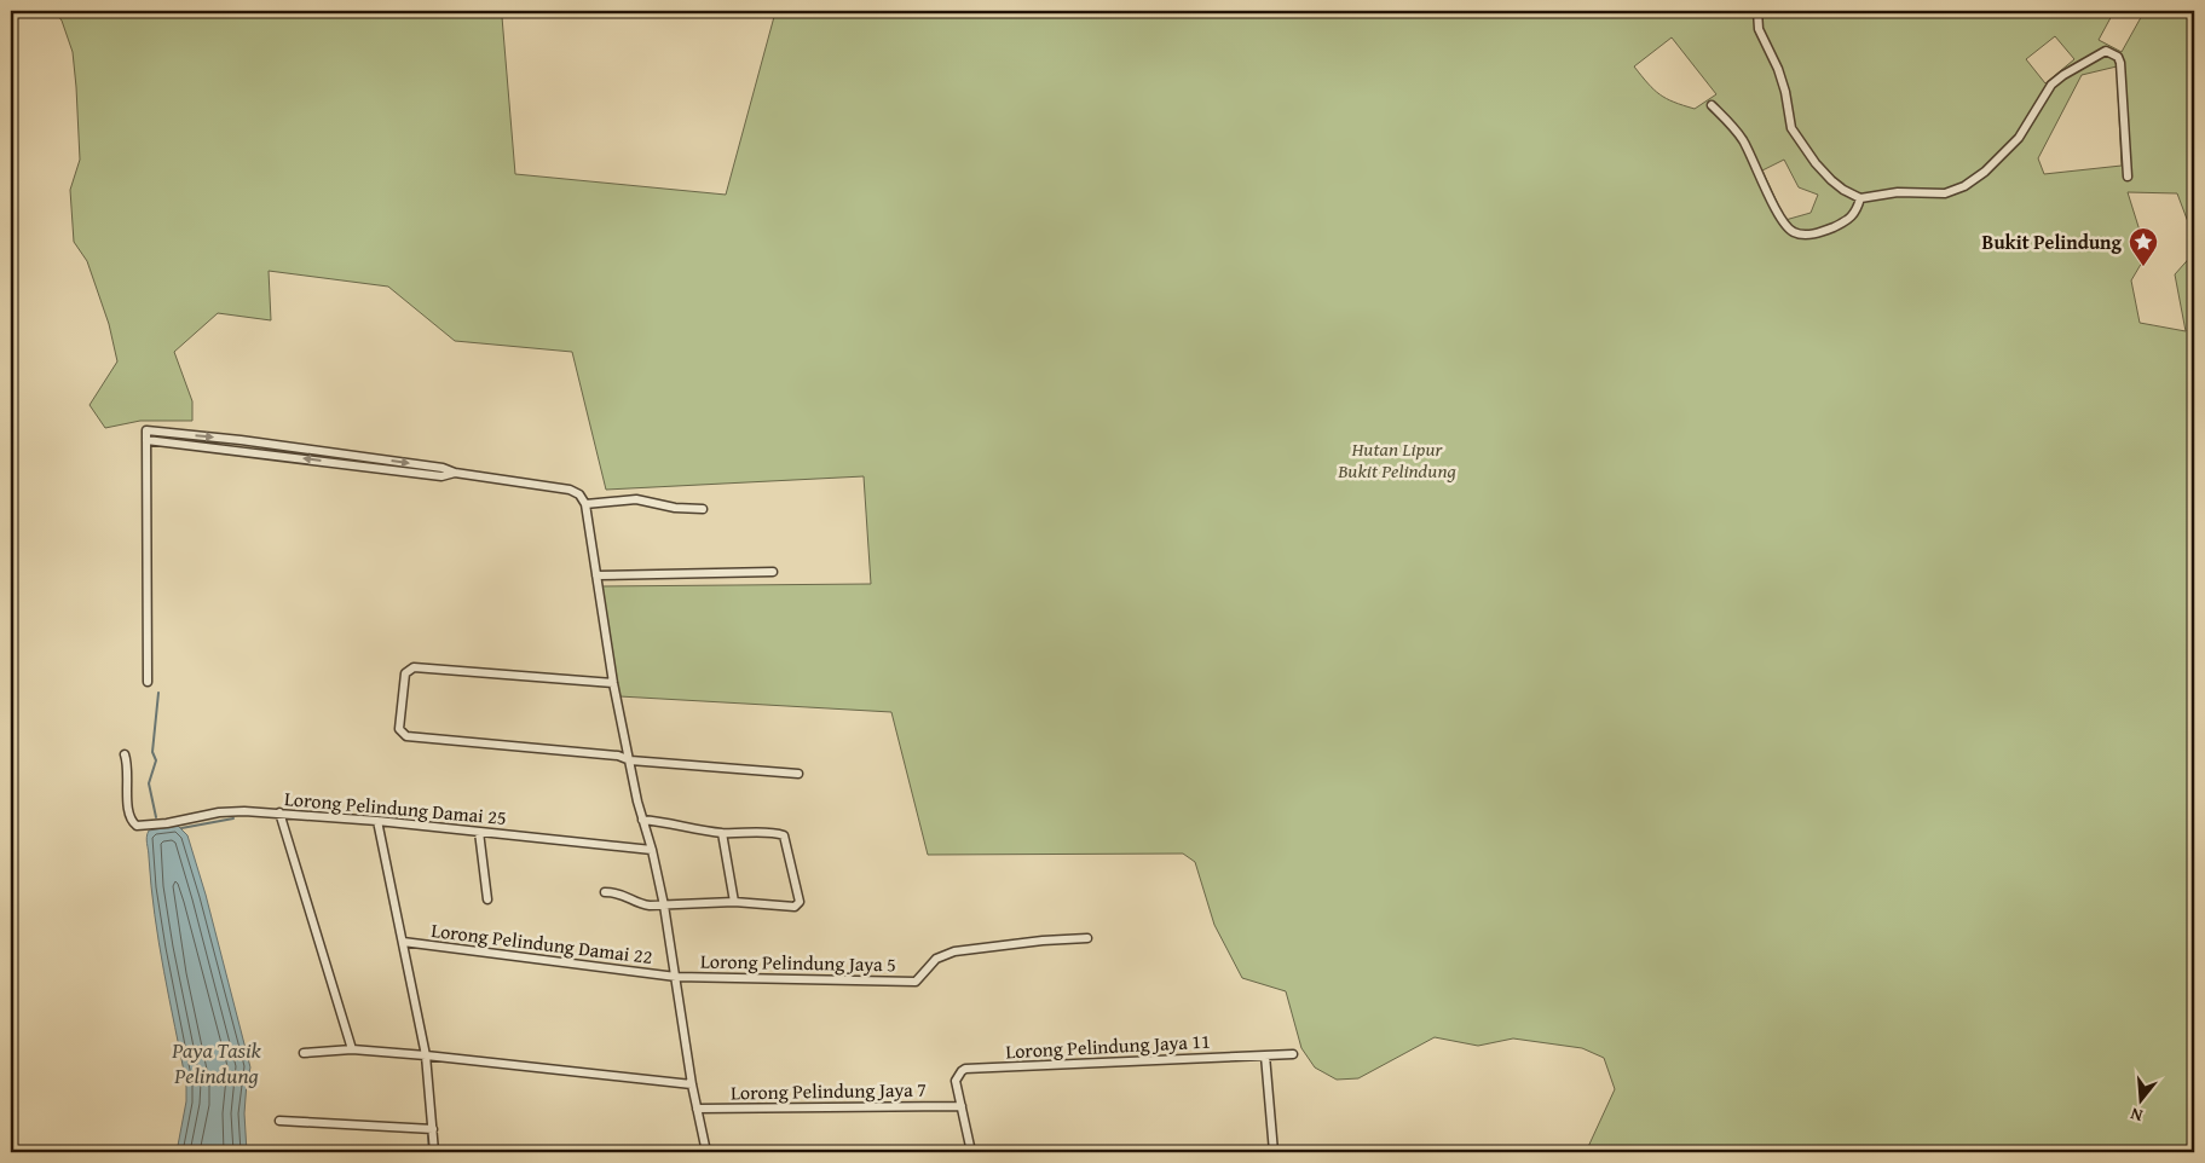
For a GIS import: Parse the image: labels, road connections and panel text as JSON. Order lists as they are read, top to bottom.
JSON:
{
  "streets": {
    "street": [
      "Lorong Pelindung Damai 25",
      "Lorong Pelindung Damai 22",
      "Lorong Pelindung Jaya 5",
      "Lorong Pelindung Jaya 11",
      "Lorong Pelindung Jaya 7"
    ]
  },
  "crossings": [
    ["Lorong Pelindung Damai 22", "Lorong Pelindung Jaya 5"],
    ["Lorong Pelindung Jaya 11", "Lorong Pelindung Jaya 7"]
  ],
  "water": ["Paya Tasik Pelindung"],
  "parks": ["Hutan Lipur Bukit Pelindung"],
  "places": {
    "place": ["Bukit Pelindung"]
  },
  "north": "bottom"
}
